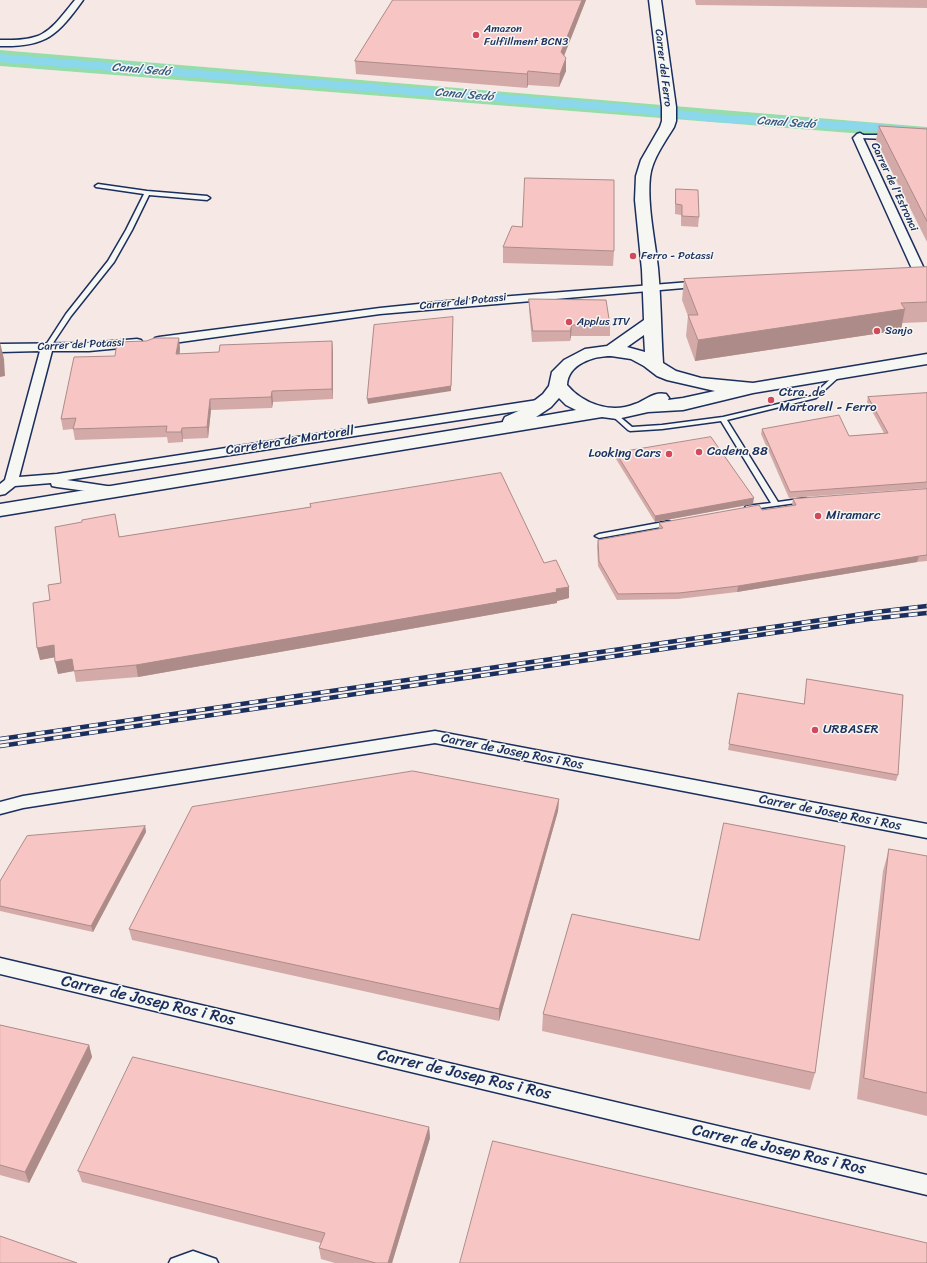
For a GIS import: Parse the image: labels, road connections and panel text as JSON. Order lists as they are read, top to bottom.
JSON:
{
  "streets": {
    "main road": ["Carrer del Ferro", "Carretera de Martorell"],
    "street": ["Carrer de l'Estronci", "Carrer del Potassi", "Carrer de Josep Ros i Ros"]
  },
  "crossings": [
    ["Carrer del Ferro", "Carrer del Potassi"],
    ["Carrer del Ferro", "Carretera de Martorell"]
  ],
  "water": ["Canal Sedó"],
  "places": [
    "Amazon Fulfillment BCN3",
    "Ferro - Potassi",
    "Applus ITV",
    "Sanjo",
    "Ctra. de Martorell - Ferro",
    "Cadena 88",
    "Looking Cars",
    "Miramarc",
    "URBASER"
  ]
}
